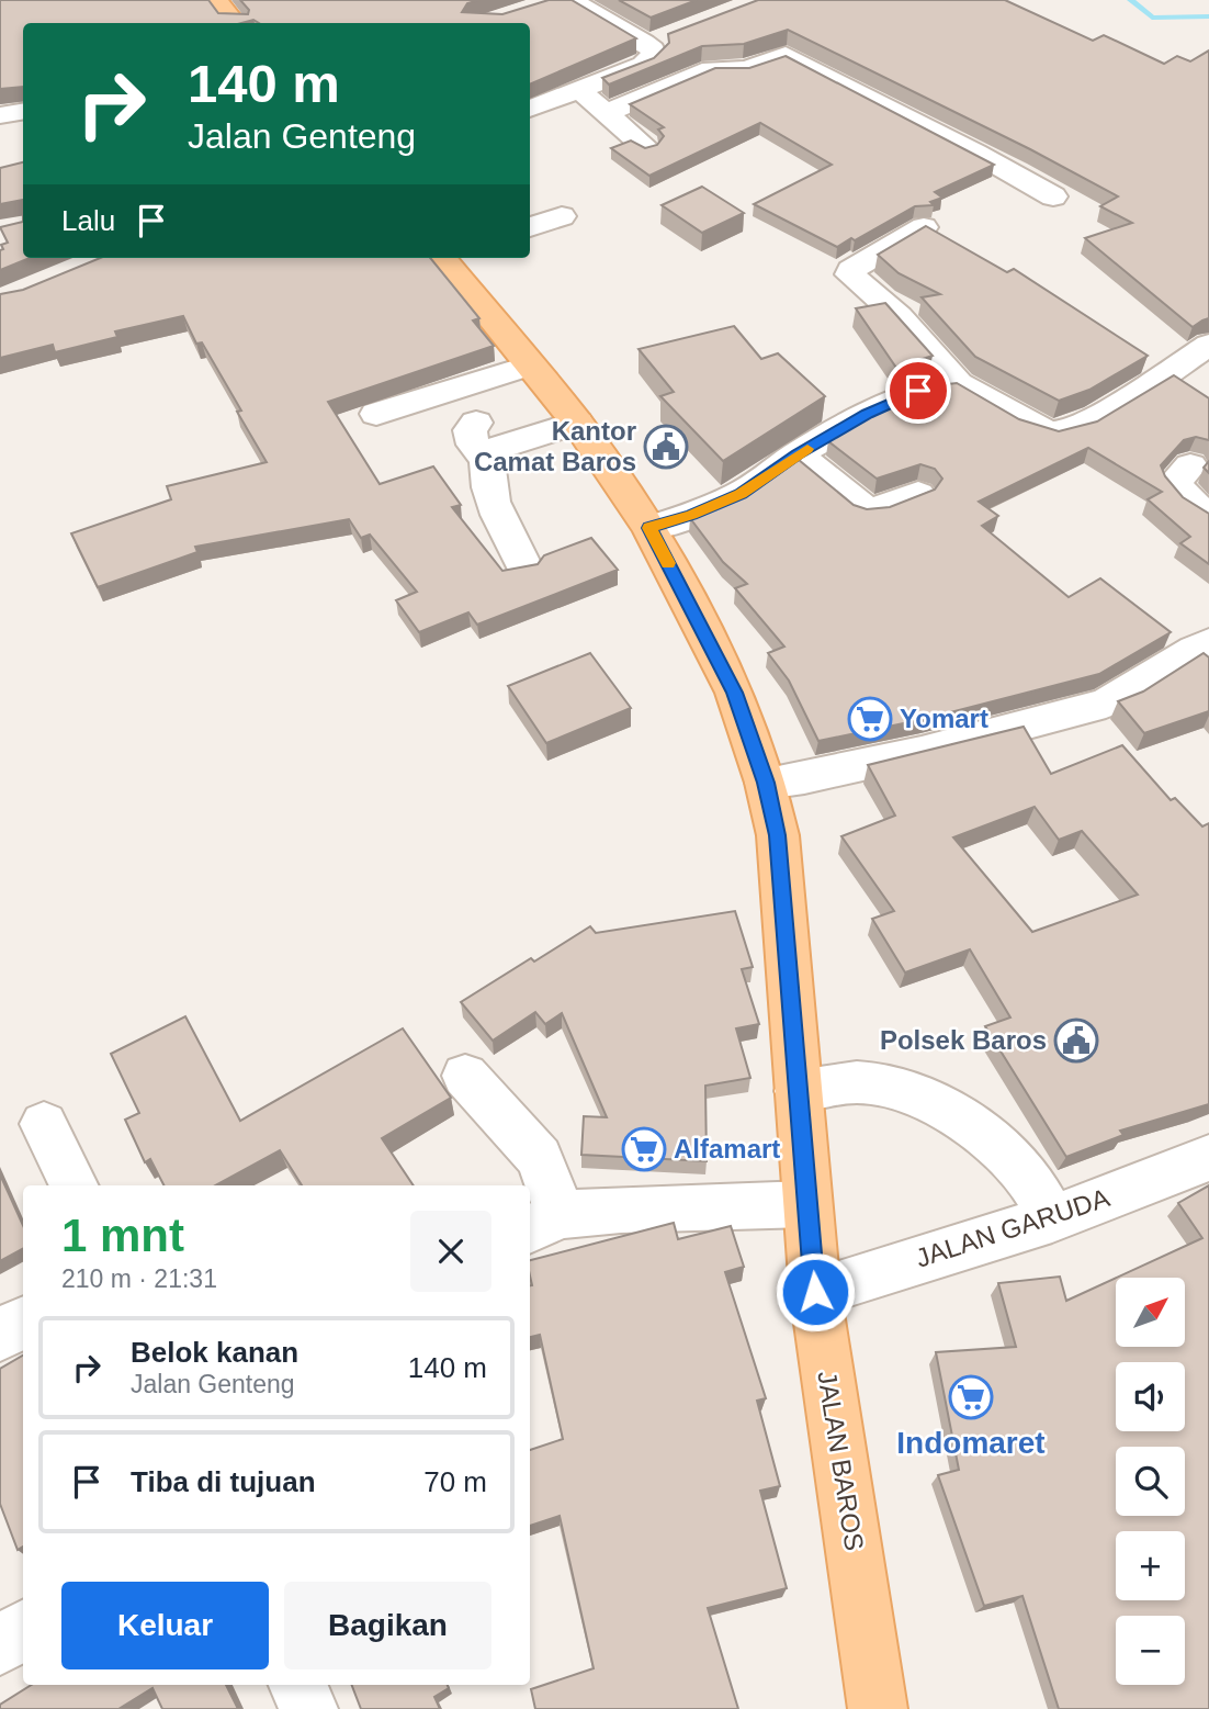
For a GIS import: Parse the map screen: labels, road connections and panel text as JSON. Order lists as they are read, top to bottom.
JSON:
{
  "streets": {
    "main road": ["JALAN BAROS"],
    "street": ["JALAN GARUDA"]
  },
  "crossings": [
    ["JALAN GARUDA", "JALAN BAROS"]
  ],
  "places": {
    "public building": ["Kantor Camat Baros", "Polsek Baros"],
    "supermarket": ["Yomart", "Alfamart", "Indomaret"]
  },
  "north": "top right",
  "page": {
    "turn": ["140 m", "Jalan Genteng"],
    "then": "Lalu",
    "heading": ["1 mnt", "210 m · 21:31"],
    "map_buttons": ["+", "−"],
    "list": [
      {
        "name": "Belok kanan",
        "note": "Jalan Genteng",
        "value": "140 m"
      },
      {
        "name": "Tiba di tujuan",
        "value": "70 m"
      }
    ],
    "buttons": ["Keluar", "Bagikan"]
  }
}
